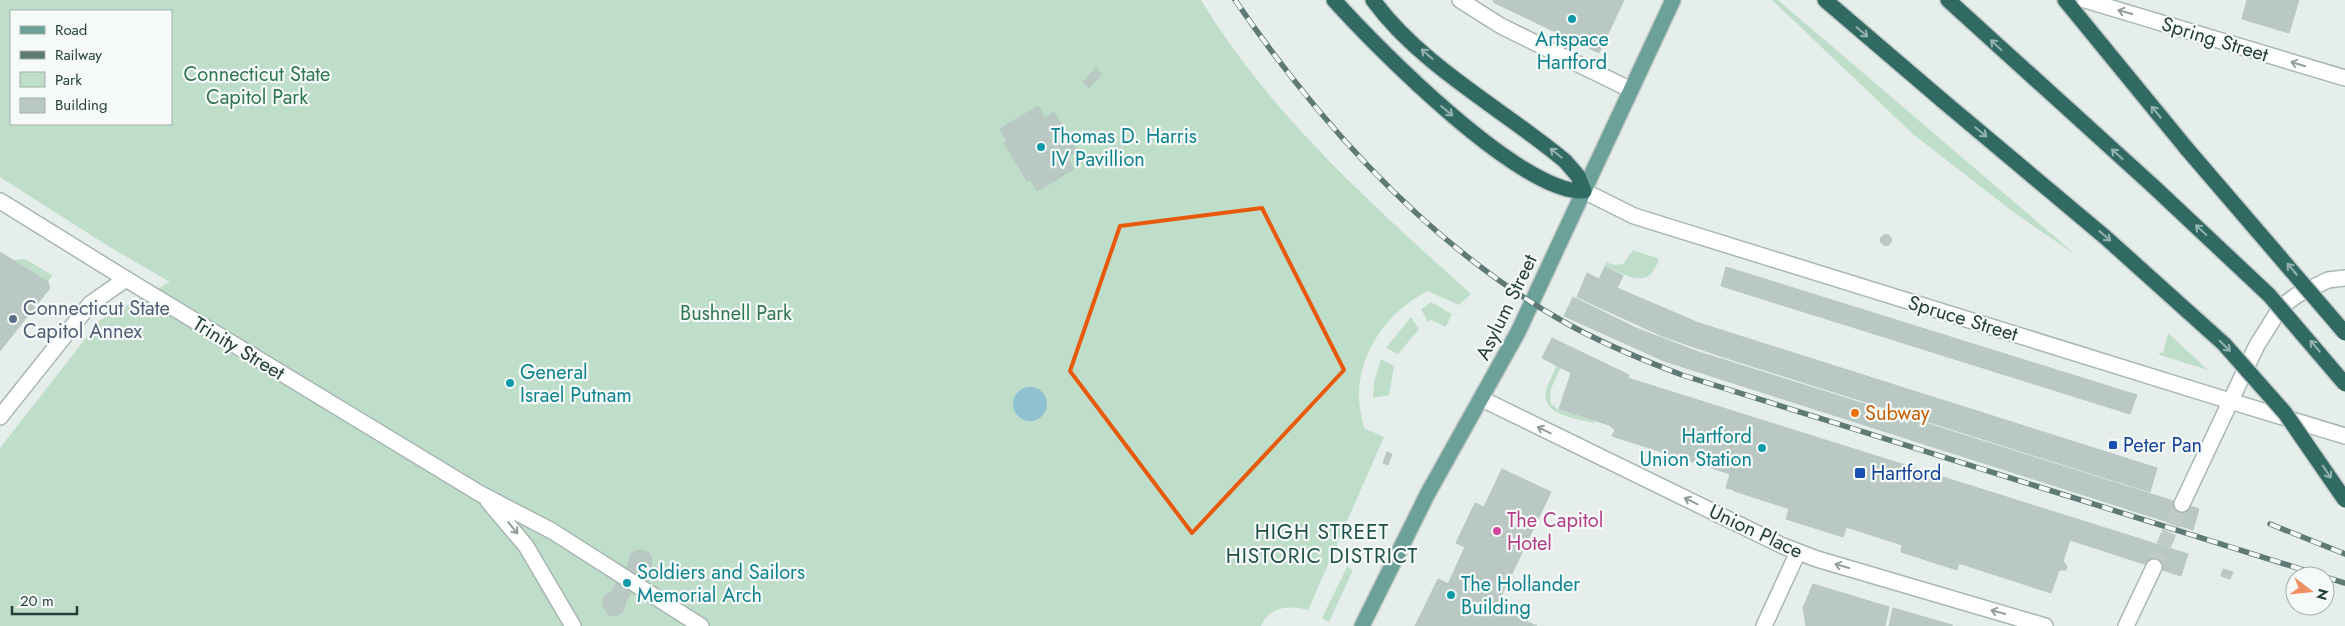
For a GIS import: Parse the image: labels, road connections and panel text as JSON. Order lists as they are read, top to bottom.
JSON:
{
  "streets": {
    "main road": ["Asylum Street"],
    "street": [
      "Spring Street",
      "Spruce Street",
      "Trinity Street",
      "Union Place"
    ]
  },
  "crossings": [
    ["Asylum Street", "Spruce Street"],
    ["Asylum Street", "Union Place"]
  ],
  "one_way": ["Spring Street", "Union Place"],
  "districts": ["HIGH STREET HISTORIC DISTRICT"],
  "parks": ["Connecticut State Capitol Park", "Bushnell Park"],
  "places": {
    "other": [
      "Artspace Hartford",
      "Thomas D. Harris IV Pavillion",
      "Connecticut State Capitol Annex",
      "General Israel Putnam",
      "Subway",
      "Hartford Union Station",
      "The Capitol Hotel",
      "Soldiers and Sailors Memorial Arch",
      "The Hollander Building"
    ],
    "transit": ["Peter Pan", "Hartford"]
  },
  "legend": [
    "Road",
    "Railway",
    "Park",
    "Building"
  ],
  "scale_bar": "20 m",
  "north": "right"
}
